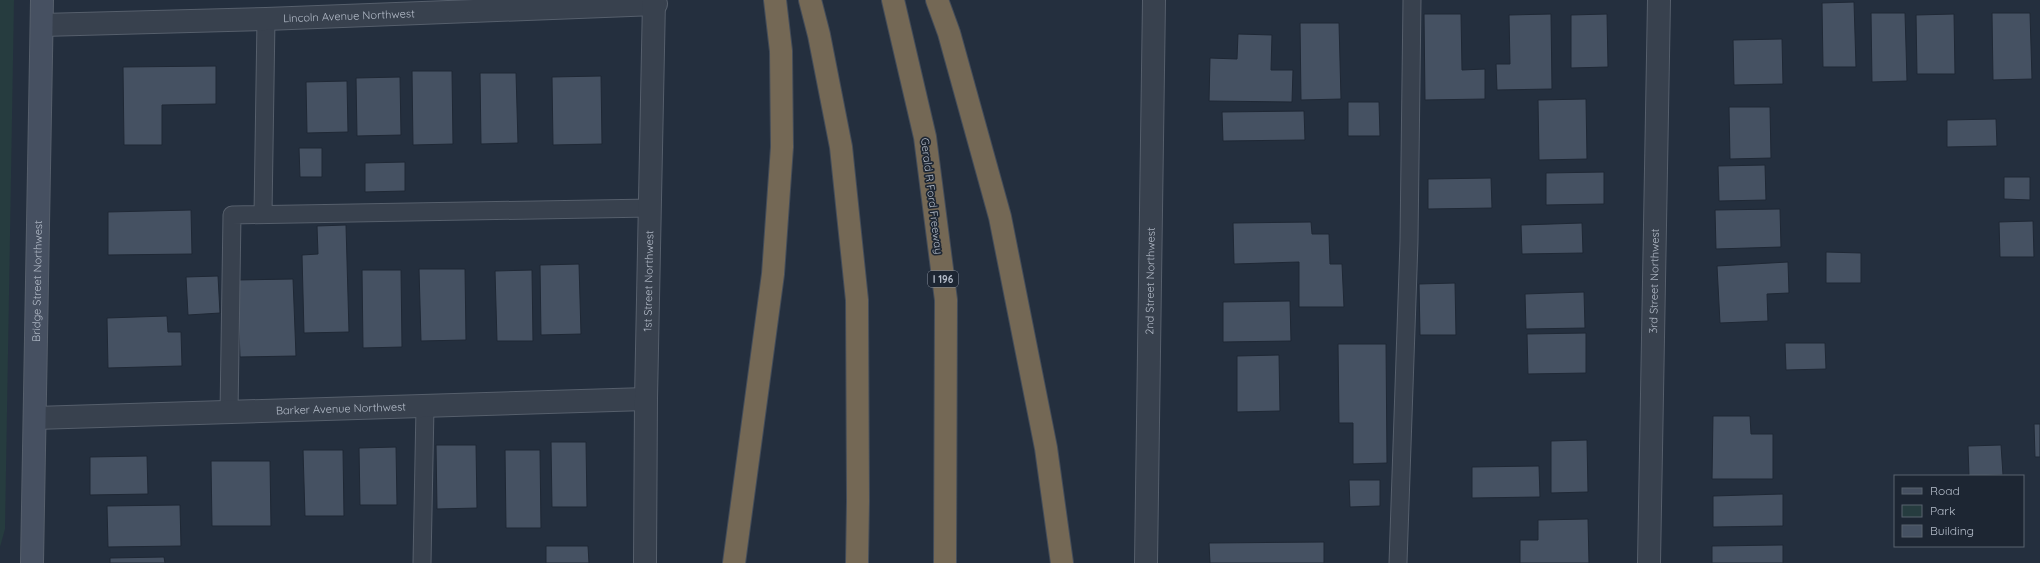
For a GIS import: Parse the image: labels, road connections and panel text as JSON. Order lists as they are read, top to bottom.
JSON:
{
  "streets": {
    "highway": ["Gerald R Ford Freeway", "I 196"],
    "main road": ["Bridge Street Northwest"],
    "street": [
      "Lincoln Avenue Northwest",
      "1st Street Northwest",
      "2nd Street Northwest",
      "3rd Street Northwest",
      "Barker Avenue Northwest"
    ]
  },
  "crossings": [
    ["Lincoln Avenue Northwest", "1st Street Northwest"],
    ["Lincoln Avenue Northwest", "Bridge Street Northwest"],
    ["1st Street Northwest", "Barker Avenue Northwest"],
    ["Bridge Street Northwest", "Barker Avenue Northwest"]
  ],
  "legend": ["Road", "Park", "Building"]
}
